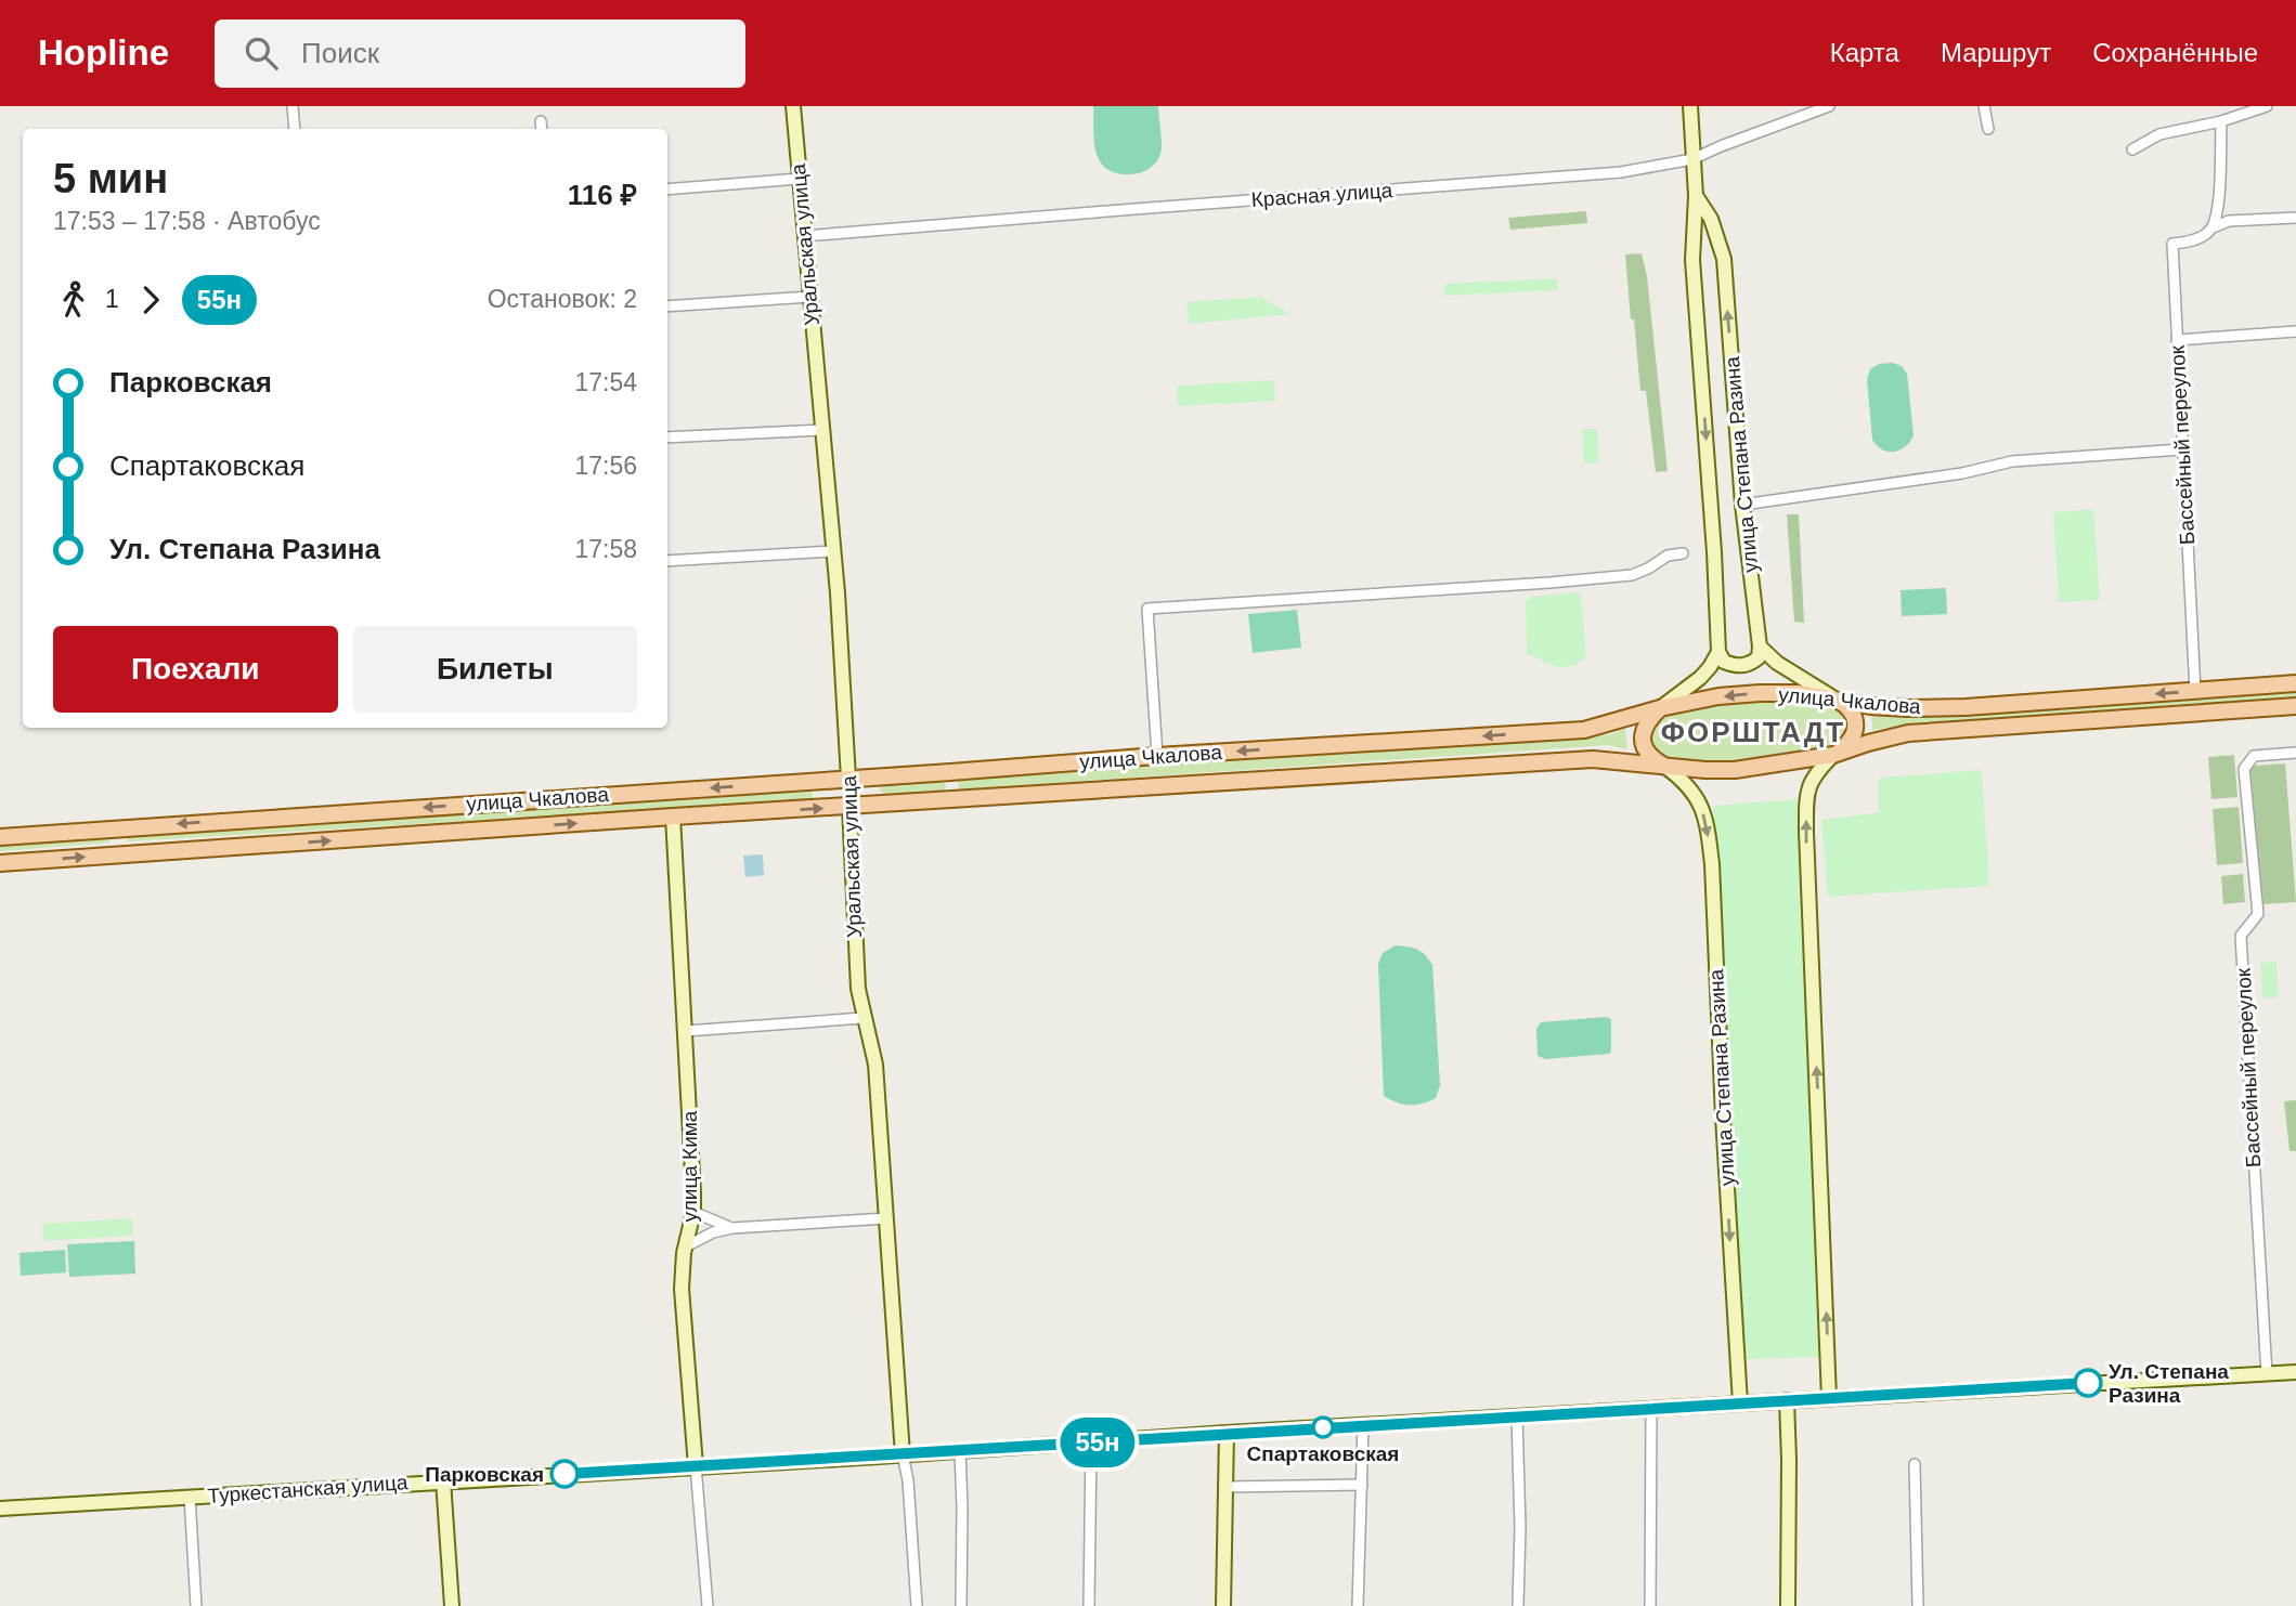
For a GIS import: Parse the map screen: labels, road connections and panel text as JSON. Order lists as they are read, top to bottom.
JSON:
{
  "streets": {
    "main road": [
      "Уральская улица",
      "улица Степана Разина",
      "улица Чкалова",
      "улица Кима",
      "Туркестанская улица"
    ],
    "street": ["Красная улица", "Бассейный переулок"]
  },
  "crossings": [
    ["Красная улица", "Уральская улица"],
    ["Красная улица", "улица Степана Разина"],
    ["Уральская улица", "улица Чкалова"],
    ["Уральская улица", "Туркестанская улица"],
    ["Бассейный переулок", "улица Чкалова"],
    ["Бассейный переулок", "Туркестанская улица"],
    ["улица Степана Разина", "улица Чкалова"],
    ["улица Степана Разина", "Туркестанская улица"],
    ["улица Чкалова", "улица Кима"],
    ["улица Кима", "Туркестанская улица"]
  ],
  "districts": ["ФОРШТАДТ"],
  "places": ["Ул. Степана Разина", "Спартаковская", "Парковская"],
  "lines": ["bus line 55н"],
  "page": {
    "header": "Hopline",
    "search": "Поиск",
    "nav": ["Карта", "Маршрут", "Сохранённые"],
    "on_map": "55н",
    "heading": ["5 мин", "17:53 – 17:58 · Автобус", "116 ₽"],
    "legs": ["1", "55н", "Остановок: 2"],
    "list": [
      {
        "name": "Парковская",
        "value": "17:54"
      },
      {
        "name": "Спартаковская",
        "value": "17:56"
      },
      {
        "name": "Ул. Степана Разина",
        "value": "17:58"
      }
    ],
    "buttons": ["Поехали", "Билеты"]
  }
}
